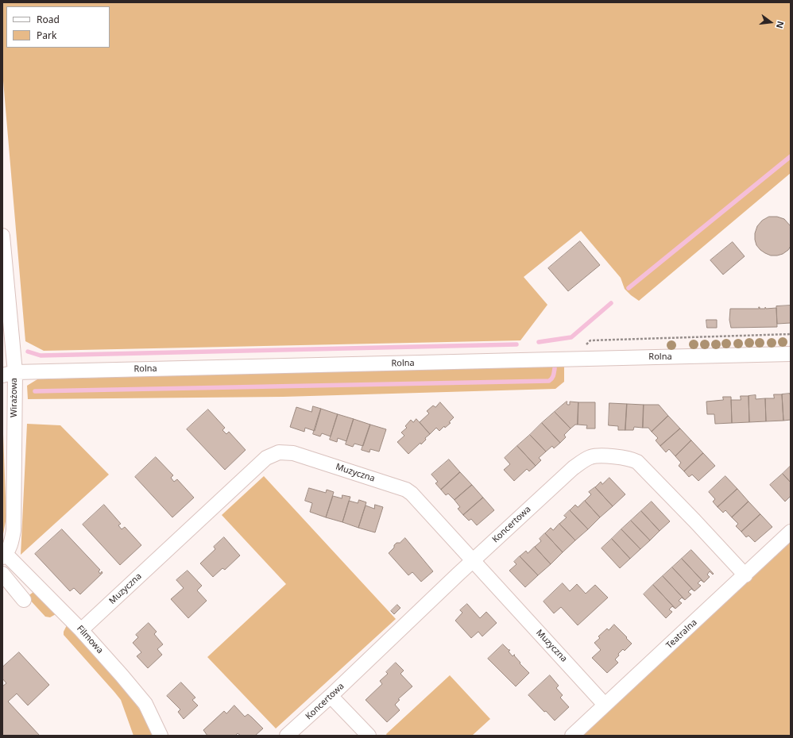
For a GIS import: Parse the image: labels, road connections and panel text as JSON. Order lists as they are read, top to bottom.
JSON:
{
  "streets": {
    "street": [
      "Rolna",
      "Wirażowa",
      "Muzyczna",
      "Koncertowa",
      "Teatralna",
      "Filmowa"
    ]
  },
  "crossings": [
    ["Rolna", "Wirażowa"],
    ["Wirażowa", "Filmowa"],
    ["Muzyczna", "Koncertowa"],
    ["Muzyczna", "Teatralna"],
    ["Muzyczna", "Filmowa"],
    ["Koncertowa", "Teatralna"]
  ],
  "legend": ["Road", "Park"],
  "north": "right"
}
